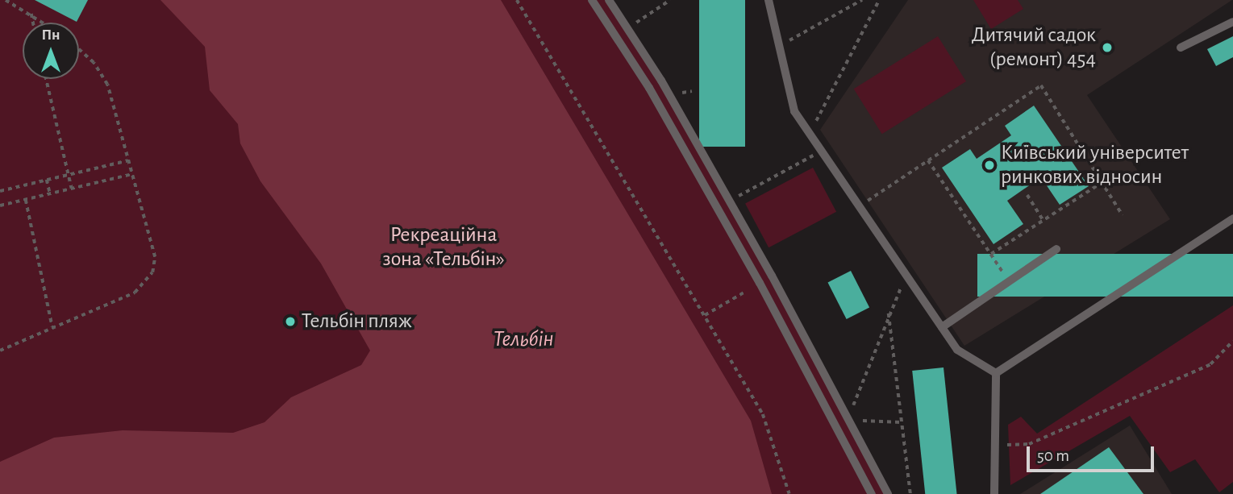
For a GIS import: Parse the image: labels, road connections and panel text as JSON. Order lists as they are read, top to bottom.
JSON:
{
  "water": ["Тельбін"],
  "parks": ["Рекреаційна зона «Тельбін»"],
  "places": ["Дитячий садок (ремонт) 454", "Київський університет ринкових відносин", "Тельбін пляж"],
  "scale_bar": "50 m",
  "north": "top"
}
